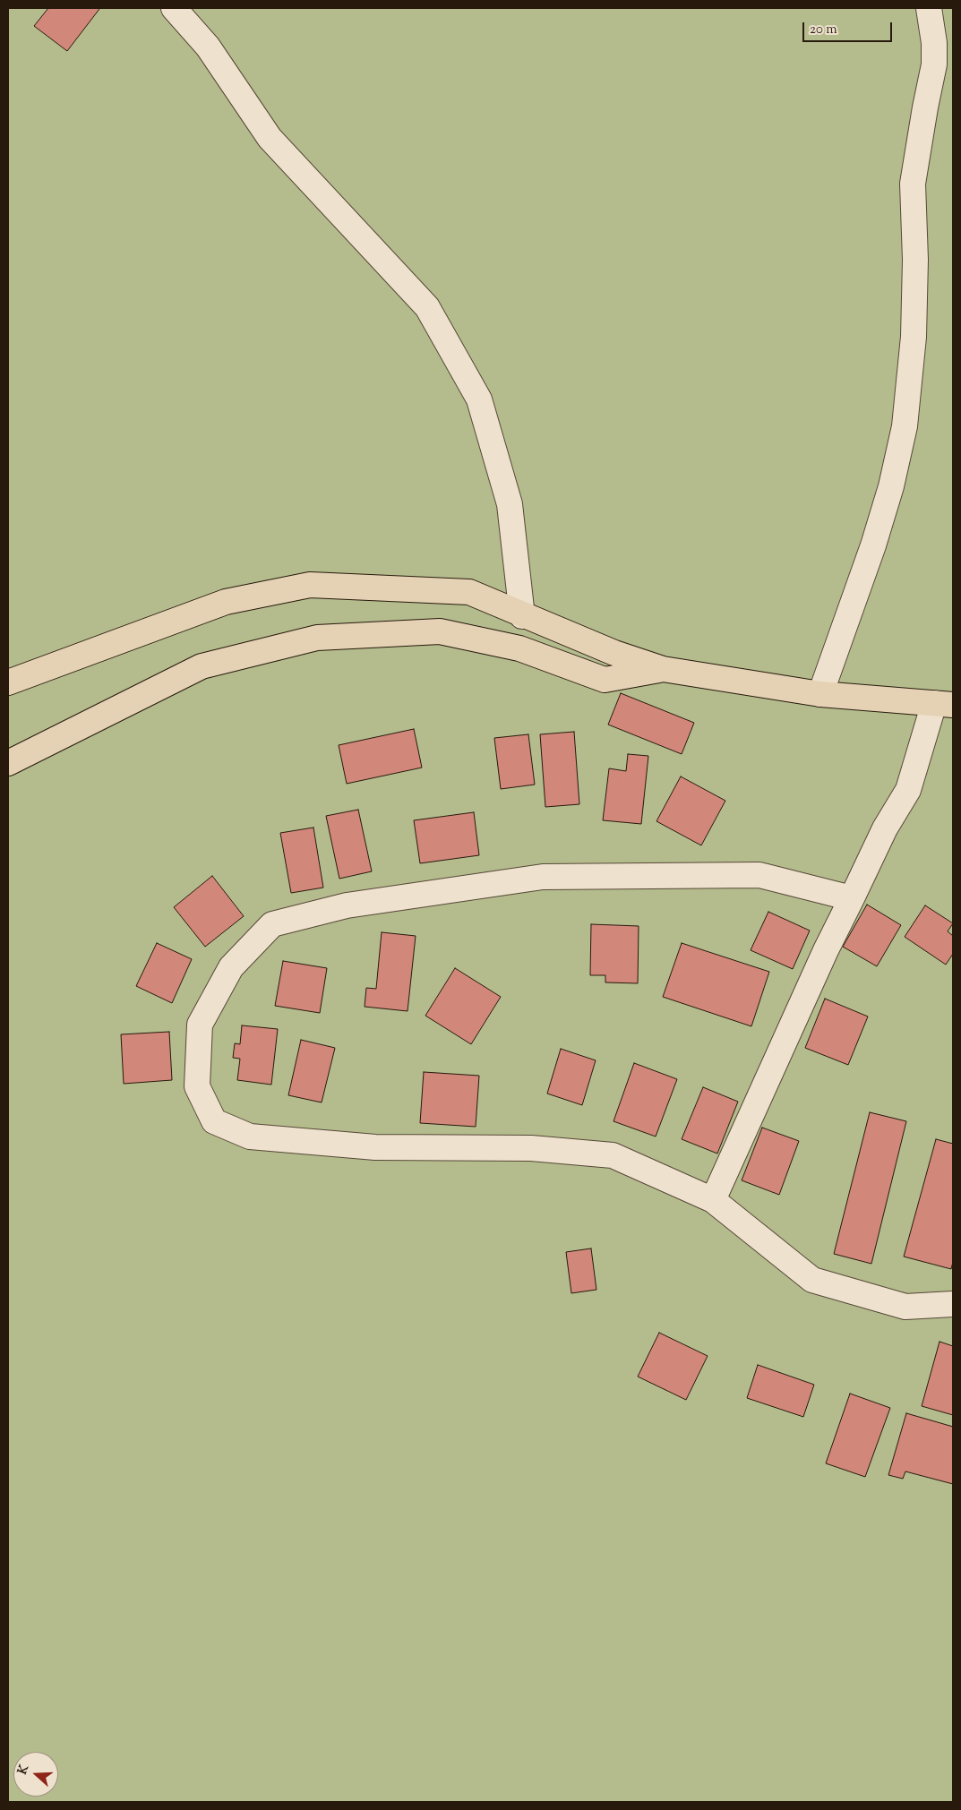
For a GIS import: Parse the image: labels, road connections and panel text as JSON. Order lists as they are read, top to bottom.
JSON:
{
  "scale_bar": "20 m",
  "north": "left"
}
